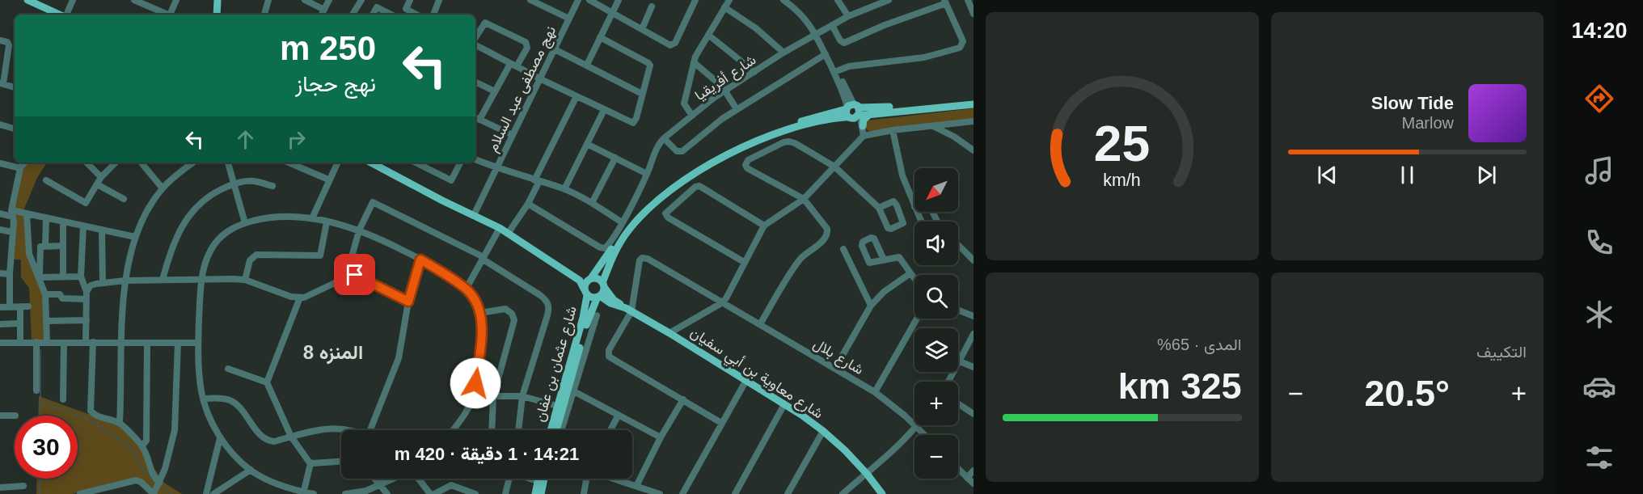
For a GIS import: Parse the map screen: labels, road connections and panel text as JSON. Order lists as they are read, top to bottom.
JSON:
{
  "streets": {
    "main road": ["شارع عثمان بن عفان", "شارع معاوية بن أبي سفيان"],
    "street": ["شارع أفريقيا", "نهج مصطفى عبد السلام", "شارع بلال"]
  },
  "crossings": [
    ["شارع بلال", "شارع معاوية بن أبي سفيان"],
    ["شارع عثمان بن عفان", "شارع معاوية بن أبي سفيان"]
  ],
  "districts": ["المنزه 8"],
  "north": "bottom left",
  "page": {
    "tabs": "14:20",
    "turn": ["250 m", "نهج حجاز"],
    "song": ["Slow Tide", "Marlow"],
    "map_buttons": ["+", "−"],
    "tile": [
      "التكييف",
      ["المدى · 65%", "325 km"]
    ],
    "heat": ["−", "20.5°", "+"],
    "limit": "30",
    "trip": "14:21 · 1 دقيقة · 420 m",
    "gauge": ["25", "km/h"]
  }
}
